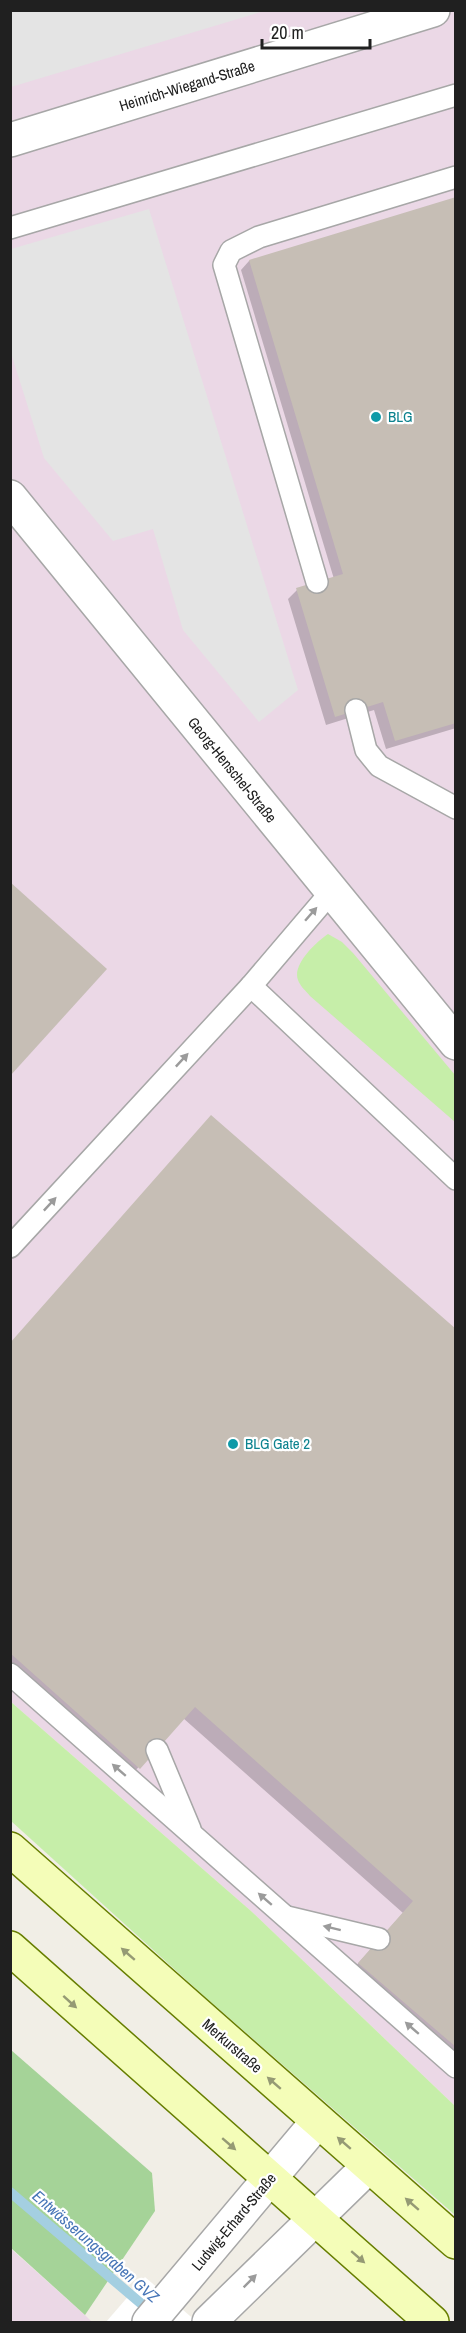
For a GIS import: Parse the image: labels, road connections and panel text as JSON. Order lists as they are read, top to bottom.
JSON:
{
  "streets": {
    "street": [
      "Heinrich-Wiegand-Straße",
      "Georg-Henschel-Straße",
      "Merkurstraße",
      "Ludwig-Erhard-Straße"
    ]
  },
  "crossings": [
    ["Merkurstraße", "Ludwig-Erhard-Straße"]
  ],
  "water": ["Entwässerungsgraben GVZ"],
  "places": ["BLG", "BLG Gate 2"],
  "scale_bar": "20 m"
}
